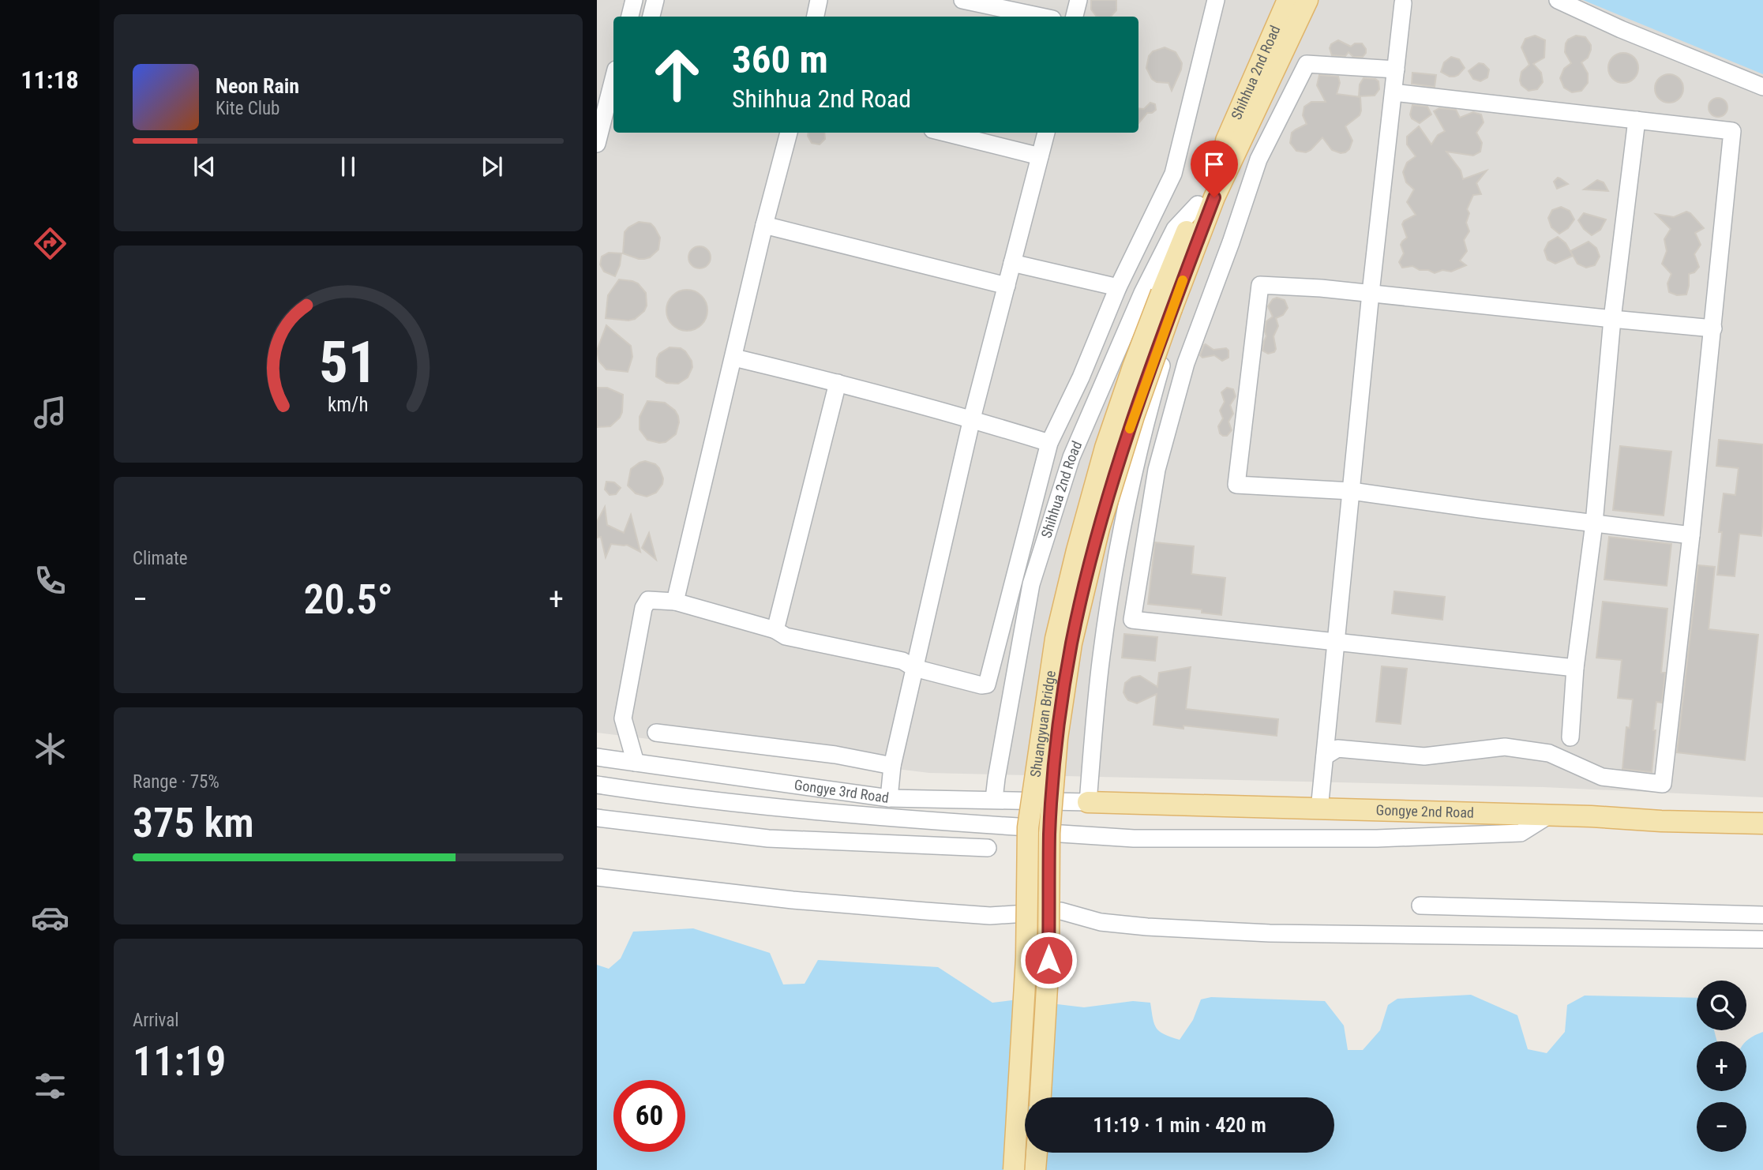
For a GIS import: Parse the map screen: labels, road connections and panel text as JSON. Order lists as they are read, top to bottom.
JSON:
{
  "streets": {
    "main road": ["Shihhua 2nd Road", "Shuangyuan Bridge", "Gongye 2nd Road"],
    "street": ["Gongye 3rd Road"]
  },
  "crossings": [
    ["Shihhua 2nd Road", "Shuangyuan Bridge"],
    ["Shihhua 2nd Road", "Gongye 3rd Road"],
    ["Shihhua 2nd Road", "Gongye 2nd Road"],
    ["Gongye 3rd Road", "Gongye 2nd Road"]
  ],
  "page": {
    "tabs": "11:18",
    "turn": ["360 m", "Shihhua 2nd Road"],
    "song": ["Neon Rain", "Kite Club"],
    "tile": [
      "Climate",
      ["Range · 75%", "375 km"],
      ["Arrival", "11:19"]
    ],
    "heat": ["−", "20.5°", "+"],
    "map_buttons": ["+", "−"],
    "limit": "60",
    "trip": "11:19 · 1 min · 420 m",
    "gauge": ["51", "km/h"]
  }
}
